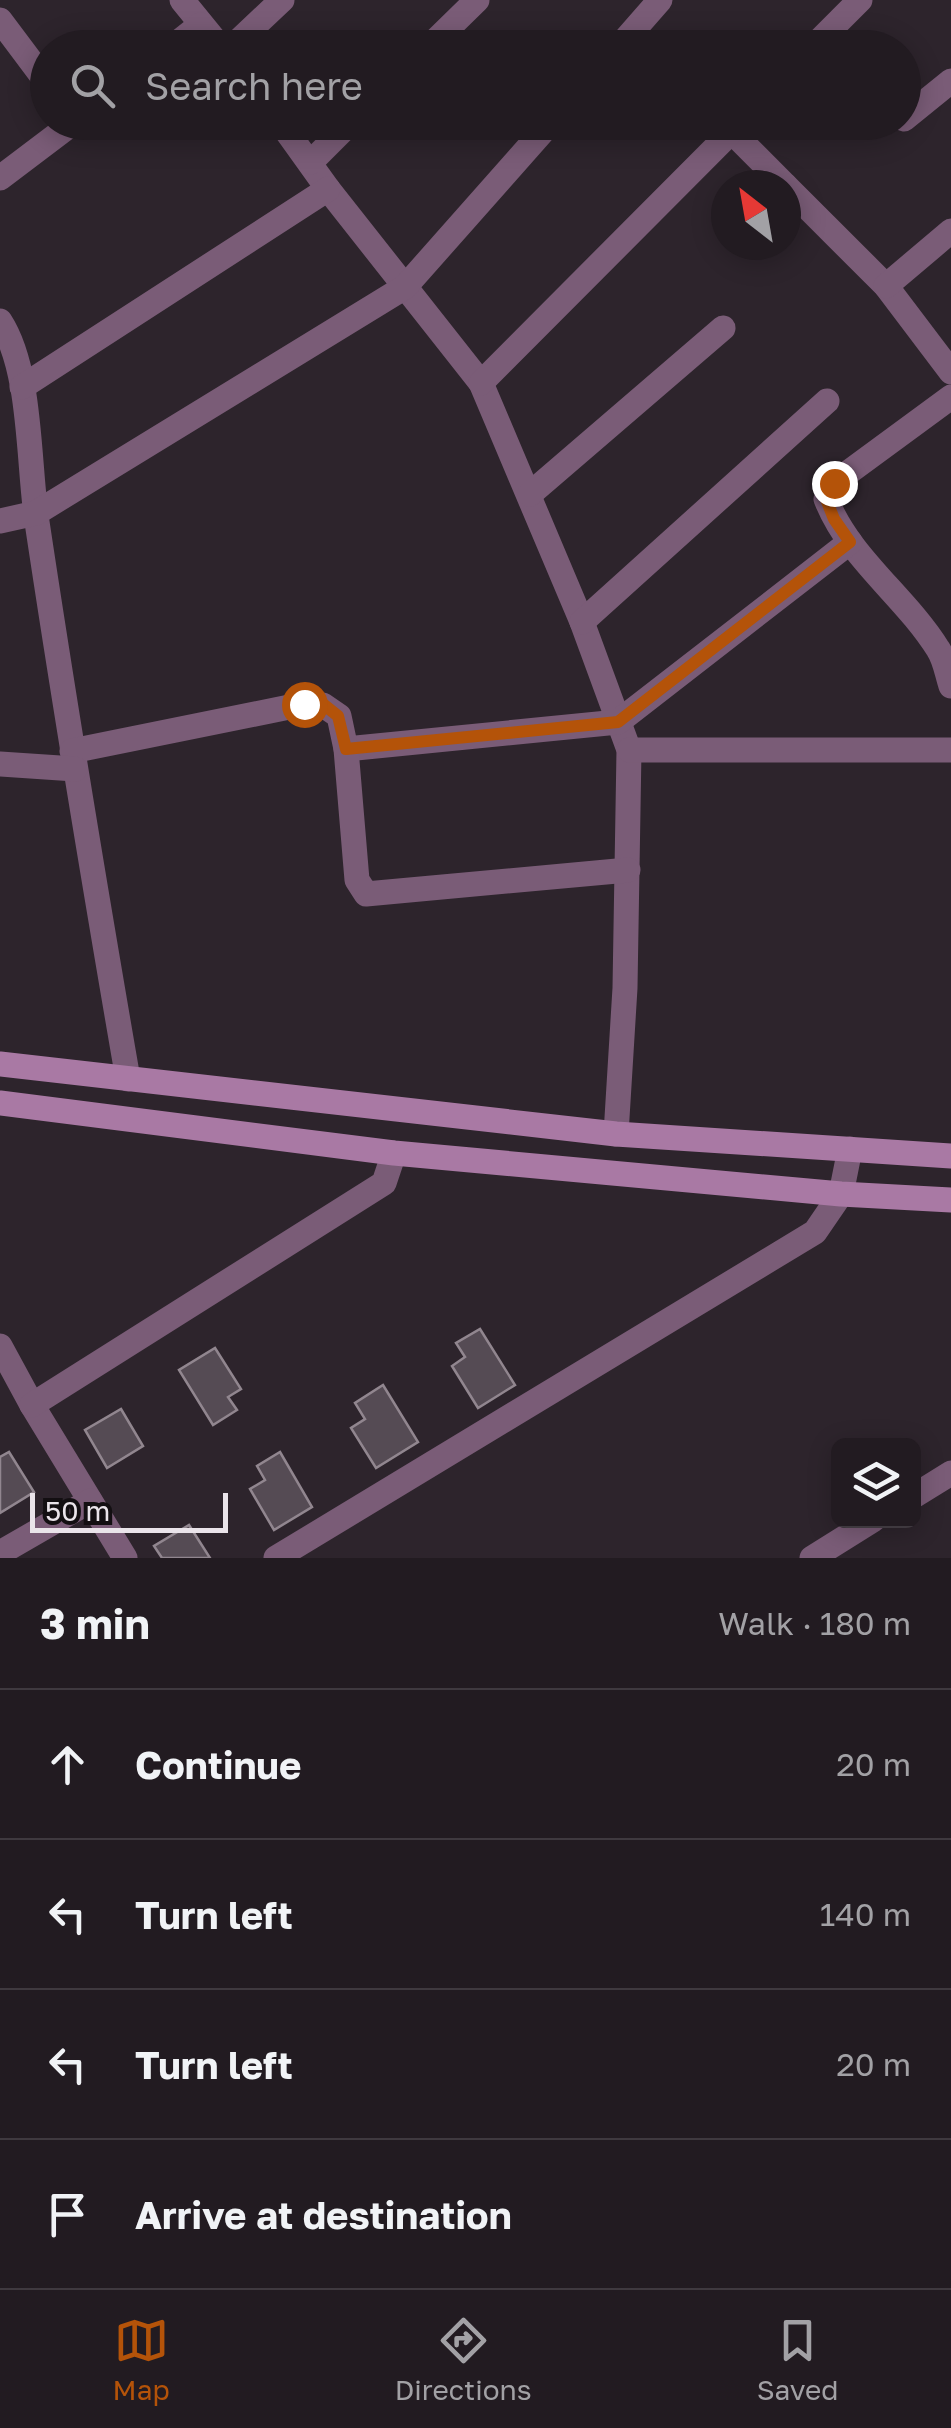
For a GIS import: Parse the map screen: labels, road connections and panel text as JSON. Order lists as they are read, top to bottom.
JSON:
{
  "scale_bar": "50 m",
  "north": "top left",
  "page": {
    "search": "Search here",
    "scale": "50 m",
    "heading": ["3 min", "Walk · 180 m"],
    "list": [
      ["Continue", "20 m"],
      ["Turn left", "140 m"],
      ["Turn left", "20 m"],
      "Arrive at destination"
    ],
    "nav": ["Map", "Directions", "Saved"]
  }
}
